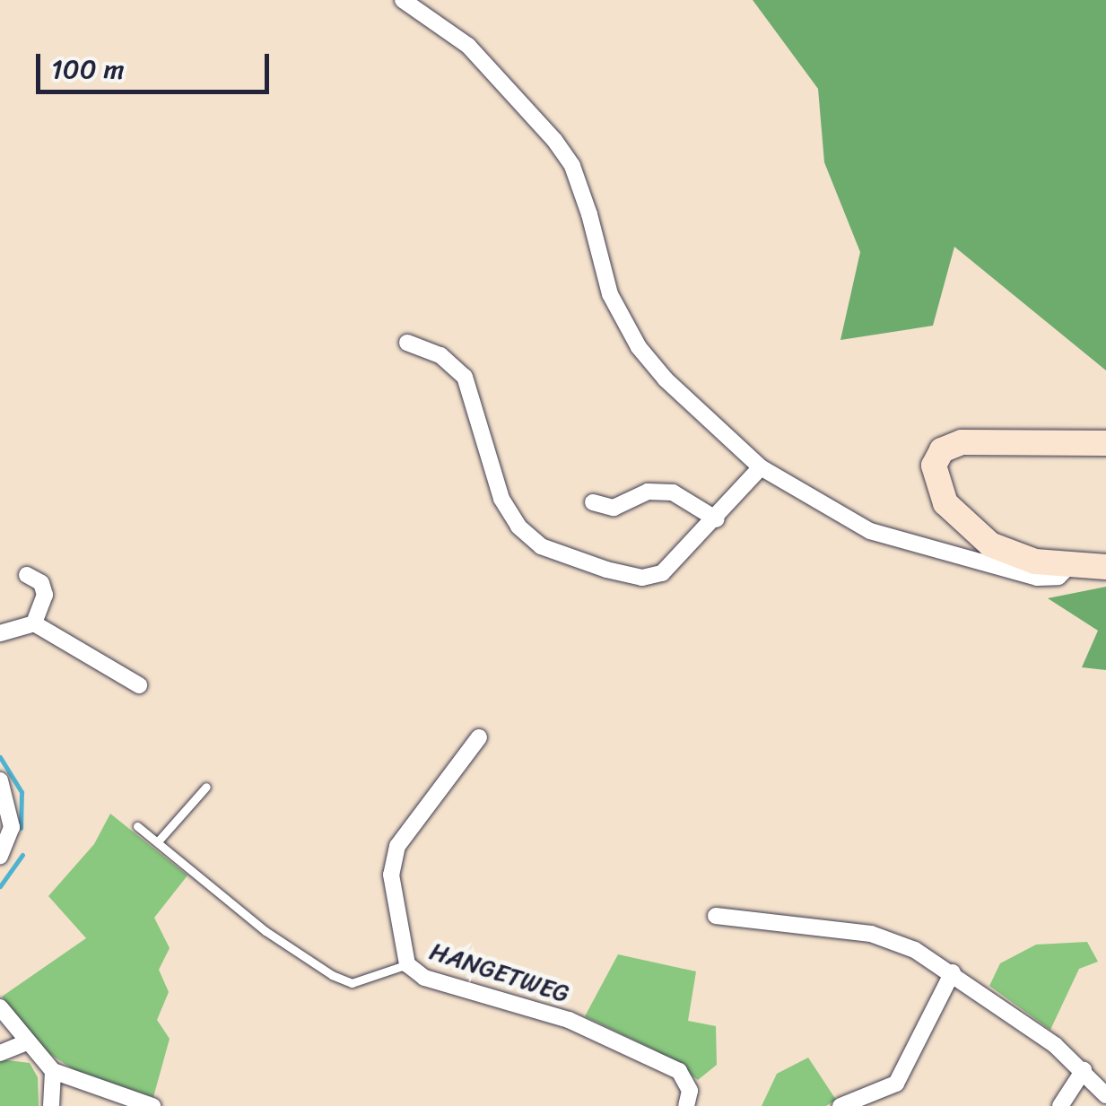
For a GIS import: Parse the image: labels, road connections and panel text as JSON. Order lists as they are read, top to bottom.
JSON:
{
  "streets": {
    "street": ["HANGETWEG"]
  },
  "scale_bar": "100 m"
}
